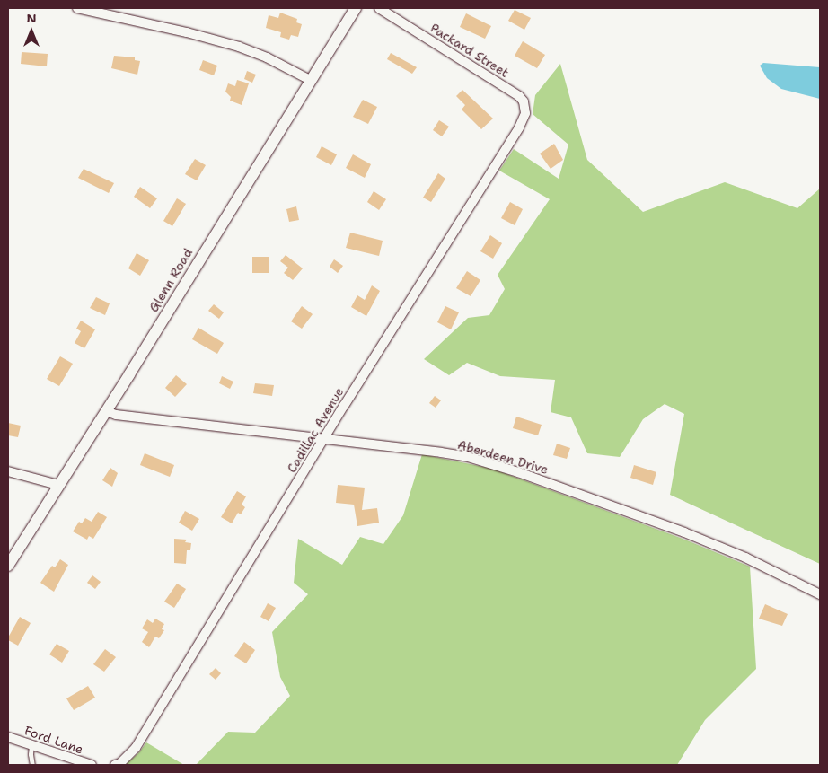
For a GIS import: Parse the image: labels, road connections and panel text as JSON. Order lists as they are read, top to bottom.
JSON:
{
  "streets": {
    "street": [
      "Packard Street",
      "Glenn Road",
      "Cadillac Avenue",
      "Aberdeen Drive",
      "Ford Lane"
    ]
  },
  "crossings": [
    ["Packard Street", "Cadillac Avenue"],
    ["Glenn Road", "Aberdeen Drive"],
    ["Cadillac Avenue", "Aberdeen Drive"]
  ],
  "north": "top"
}
